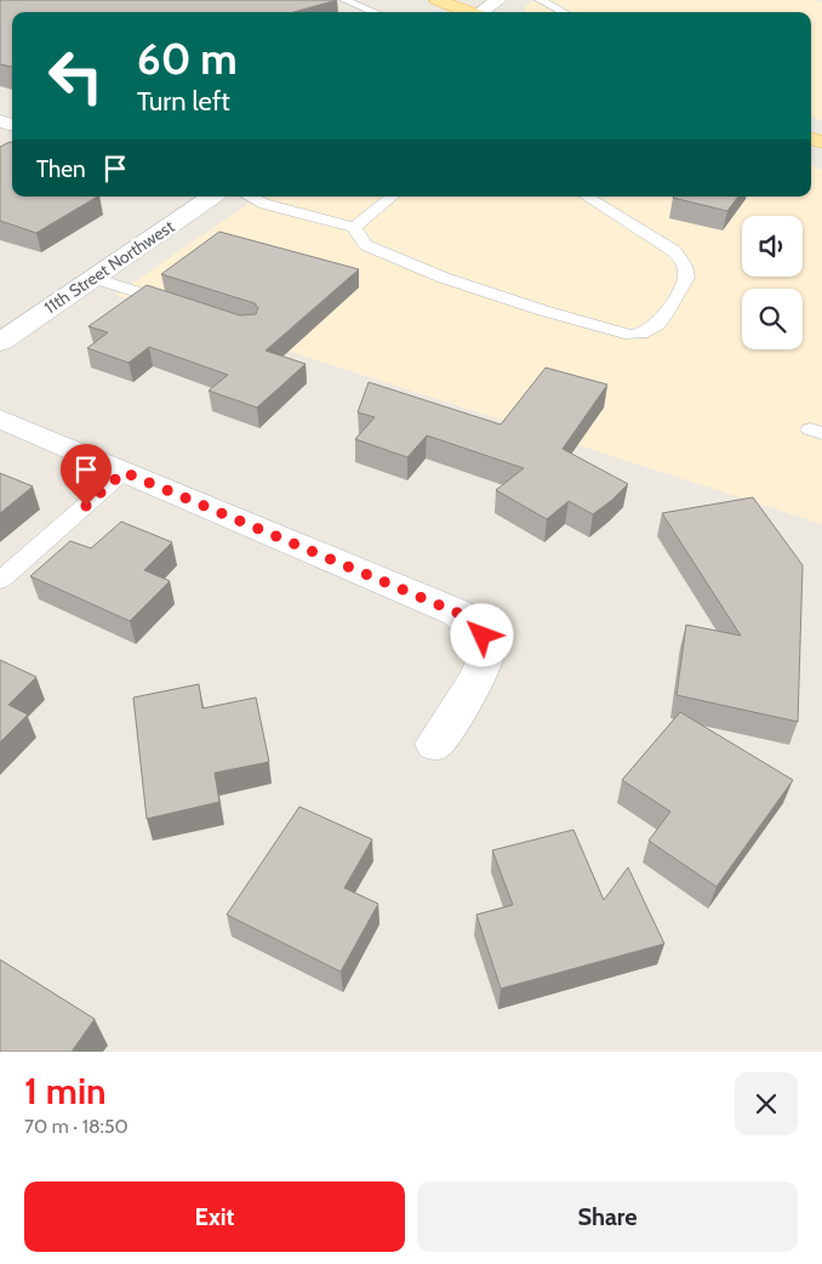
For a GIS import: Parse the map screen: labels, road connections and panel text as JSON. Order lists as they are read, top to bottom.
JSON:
{
  "streets": {
    "street": ["11th Street Northwest"]
  },
  "page": {
    "turn": ["60 m", "Turn left"],
    "then": "Then",
    "heading": ["1 min", "70 m · 18:50"],
    "buttons": ["Exit", "Share"]
  }
}
